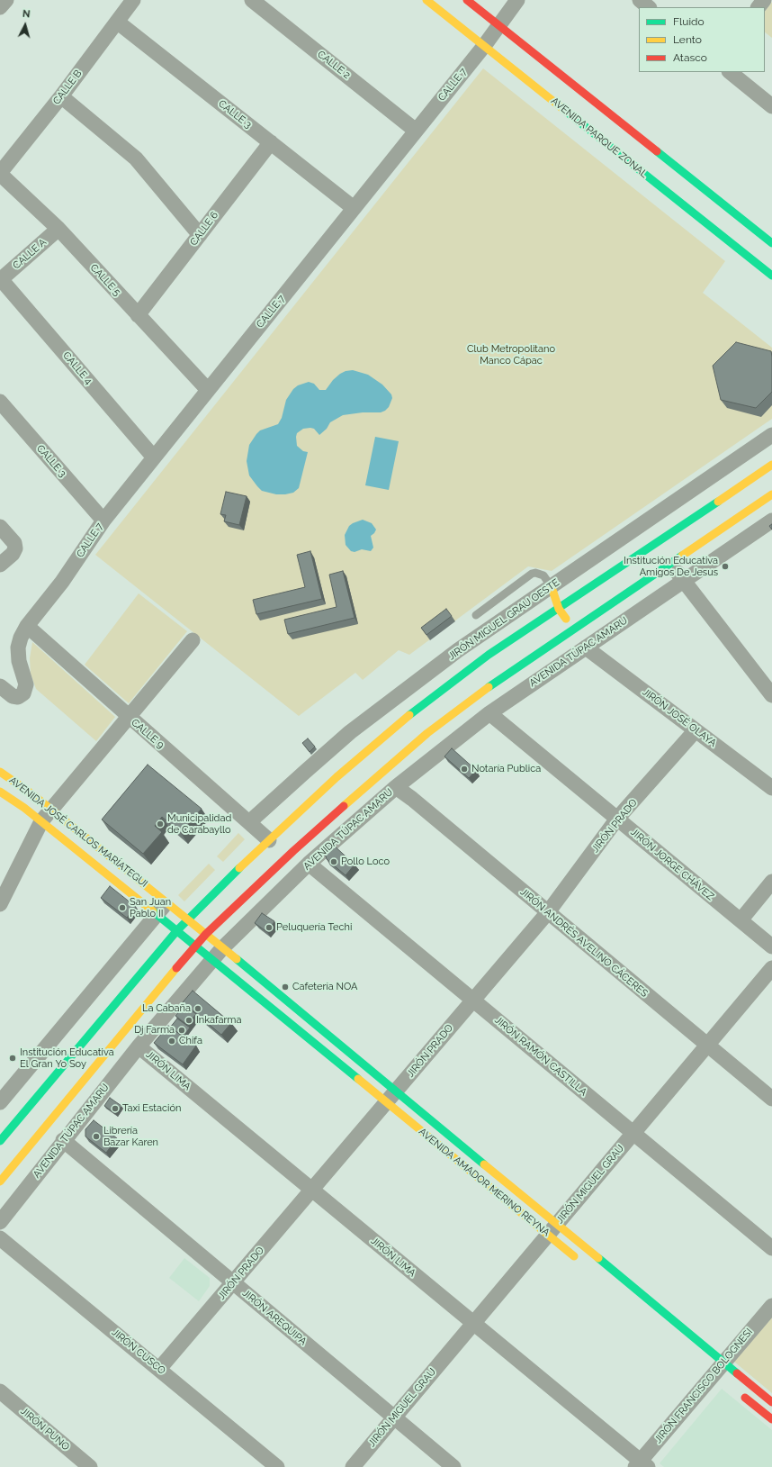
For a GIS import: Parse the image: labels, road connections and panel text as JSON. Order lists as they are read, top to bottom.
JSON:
{
  "streets": {
    "main road": [
      "AVENIDA PARQUE ZONAL",
      "AVENIDA TÚPAC AMARU",
      "AVENIDA JOSÉ CARLOS MARÍATEGUI",
      "AVENIDA AMADOR MERINO REYNA"
    ],
    "street": [
      "CALLE 2",
      "CALLE 7",
      "CALLE B",
      "CALLE 3",
      "CALLE 6",
      "CALLE A",
      "CALLE 5",
      "CALLE 4",
      "JIRÓN MIGUEL GRAU OESTE",
      "JIRÓN JOSÉ OLAYA",
      "CALLE 9",
      "JIRÓN PRADO",
      "JIRÓN JORGE CHÁVEZ",
      "JIRÓN ANDRÉS AVELINO CÁCERES",
      "JIRÓN RAMÓN CASTILLA",
      "JIRÓN LIMA",
      "JIRÓN MIGUEL GRAU",
      "JIRÓN AREQUIPA",
      "JIRÓN CUSCO",
      "JIRÓN FRANCISCO BOLOGNESI",
      "JIRÓN PUNO"
    ]
  },
  "crossings": [
    ["CALLE 2", "CALLE 7"],
    ["CALLE 7", "CALLE 3"],
    ["CALLE 7", "AVENIDA PARQUE ZONAL"],
    ["CALLE 7", "CALLE 5"],
    ["CALLE 7", "CALLE 4"],
    ["CALLE 7", "CALLE 9"],
    ["CALLE B", "CALLE 3"],
    ["CALLE B", "CALLE 5"],
    ["CALLE 3", "CALLE 6"],
    ["CALLE 6", "CALLE 5"],
    ["CALLE A", "CALLE 5"],
    ["CALLE A", "CALLE 4"],
    ["JIRÓN MIGUEL GRAU OESTE", "CALLE 9"],
    ["AVENIDA TÚPAC AMARU", "JIRÓN JOSÉ OLAYA"],
    ["AVENIDA TÚPAC AMARU", "AVENIDA JOSÉ CARLOS MARÍATEGUI"],
    ["AVENIDA TÚPAC AMARU", "JIRÓN JORGE CHÁVEZ"],
    ["AVENIDA TÚPAC AMARU", "JIRÓN ANDRÉS AVELINO CÁCERES"],
    ["AVENIDA TÚPAC AMARU", "JIRÓN RAMÓN CASTILLA"],
    ["AVENIDA TÚPAC AMARU", "JIRÓN LIMA"],
    ["AVENIDA TÚPAC AMARU", "AVENIDA AMADOR MERINO REYNA"],
    ["AVENIDA TÚPAC AMARU", "JIRÓN AREQUIPA"],
    ["JIRÓN JOSÉ OLAYA", "JIRÓN PRADO"],
    ["JIRÓN PRADO", "JIRÓN JORGE CHÁVEZ"],
    ["JIRÓN PRADO", "JIRÓN ANDRÉS AVELINO CÁCERES"],
    ["JIRÓN PRADO", "JIRÓN RAMÓN CASTILLA"],
    ["JIRÓN PRADO", "JIRÓN LIMA"],
    ["JIRÓN PRADO", "AVENIDA AMADOR MERINO REYNA"],
    ["JIRÓN PRADO", "JIRÓN AREQUIPA"],
    ["JIRÓN PRADO", "JIRÓN CUSCO"],
    ["AVENIDA JOSÉ CARLOS MARÍATEGUI", "AVENIDA AMADOR MERINO REYNA"],
    ["JIRÓN ANDRÉS AVELINO CÁCERES", "JIRÓN MIGUEL GRAU"],
    ["JIRÓN RAMÓN CASTILLA", "JIRÓN MIGUEL GRAU"],
    ["JIRÓN LIMA", "JIRÓN MIGUEL GRAU"],
    ["JIRÓN LIMA", "JIRÓN FRANCISCO BOLOGNESI"],
    ["AVENIDA AMADOR MERINO REYNA", "JIRÓN MIGUEL GRAU"],
    ["AVENIDA AMADOR MERINO REYNA", "JIRÓN FRANCISCO BOLOGNESI"],
    ["JIRÓN MIGUEL GRAU", "JIRÓN AREQUIPA"]
  ],
  "parks": ["Club Metropolitano Manco Cápac"],
  "places": [
    "Institución Educativa Amigos De Jesus",
    "Notaría Publica",
    "Municipalidad de Carabayllo",
    "Pollo Loco",
    "San Juan Pablo II",
    "Peluquería Techi",
    "Cafetería NOA",
    "La Cabaña",
    "Inkafarma",
    "Dj Farma",
    "Chifa",
    "Institución Educativa El Gran Yo Soy",
    "Taxi Estación",
    "Librería Bazar Karen"
  ],
  "legend": ["Fluido", "Lento", "Atasco"],
  "north": "top"
}
